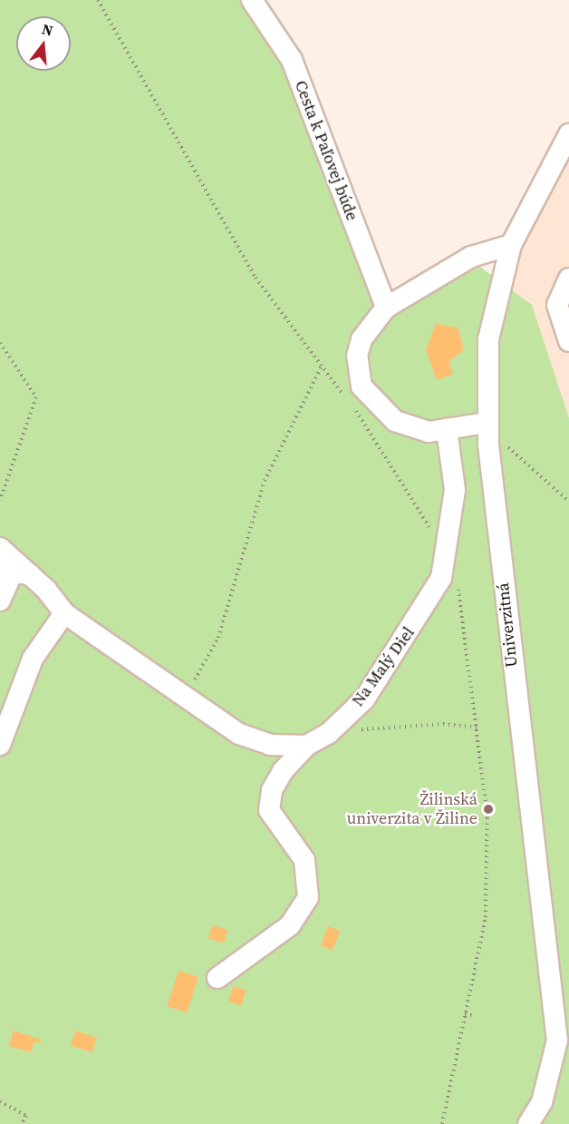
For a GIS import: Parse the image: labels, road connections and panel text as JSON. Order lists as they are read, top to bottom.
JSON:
{
  "streets": {
    "street": ["Cesta k Paľovej búde", "Univerzitná", "Na Malý Diel"]
  },
  "places": ["Žilinská univerzita v Žiline"],
  "north": "top"
}
